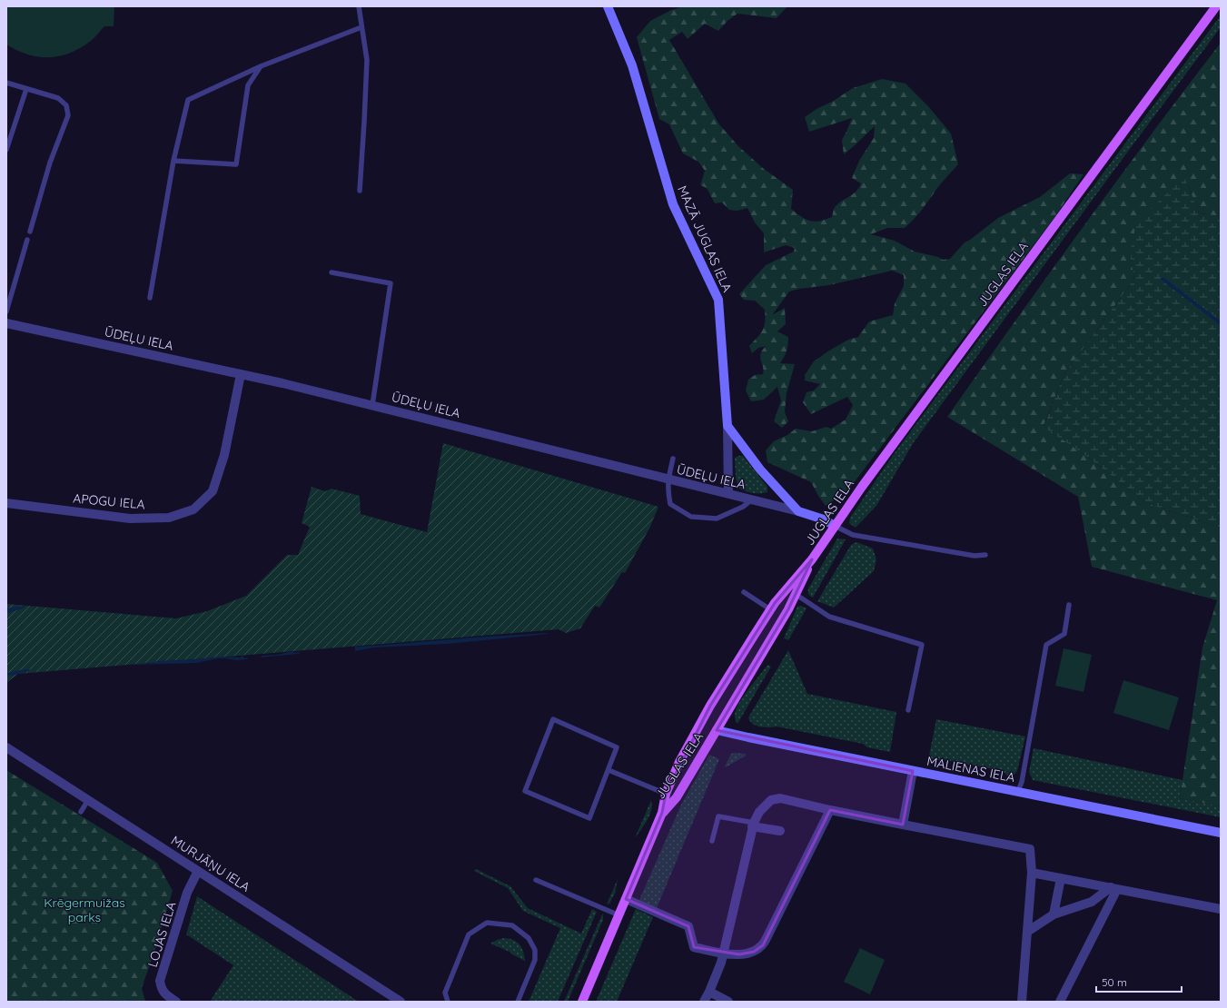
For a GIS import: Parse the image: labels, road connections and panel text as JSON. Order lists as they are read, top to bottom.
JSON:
{
  "streets": {
    "main road": ["JUGLAS IELA"],
    "street": [
      "MAZĀ JUGLAS IELA",
      "ŪDEĻU IELA",
      "APOGU IELA",
      "MALIENAS IELA",
      "MURJĀŅU IELA",
      "LOJAS IELA"
    ]
  },
  "crossings": [
    ["MAZĀ JUGLAS IELA", "ŪDEĻU IELA"],
    ["JUGLAS IELA", "ŪDEĻU IELA"],
    ["JUGLAS IELA", "MALIENAS IELA"],
    ["ŪDEĻU IELA", "APOGU IELA"],
    ["MURJĀŅU IELA", "LOJAS IELA"]
  ],
  "parks": ["Krēgermuižas parks"],
  "scale_bar": "50 m"
}
